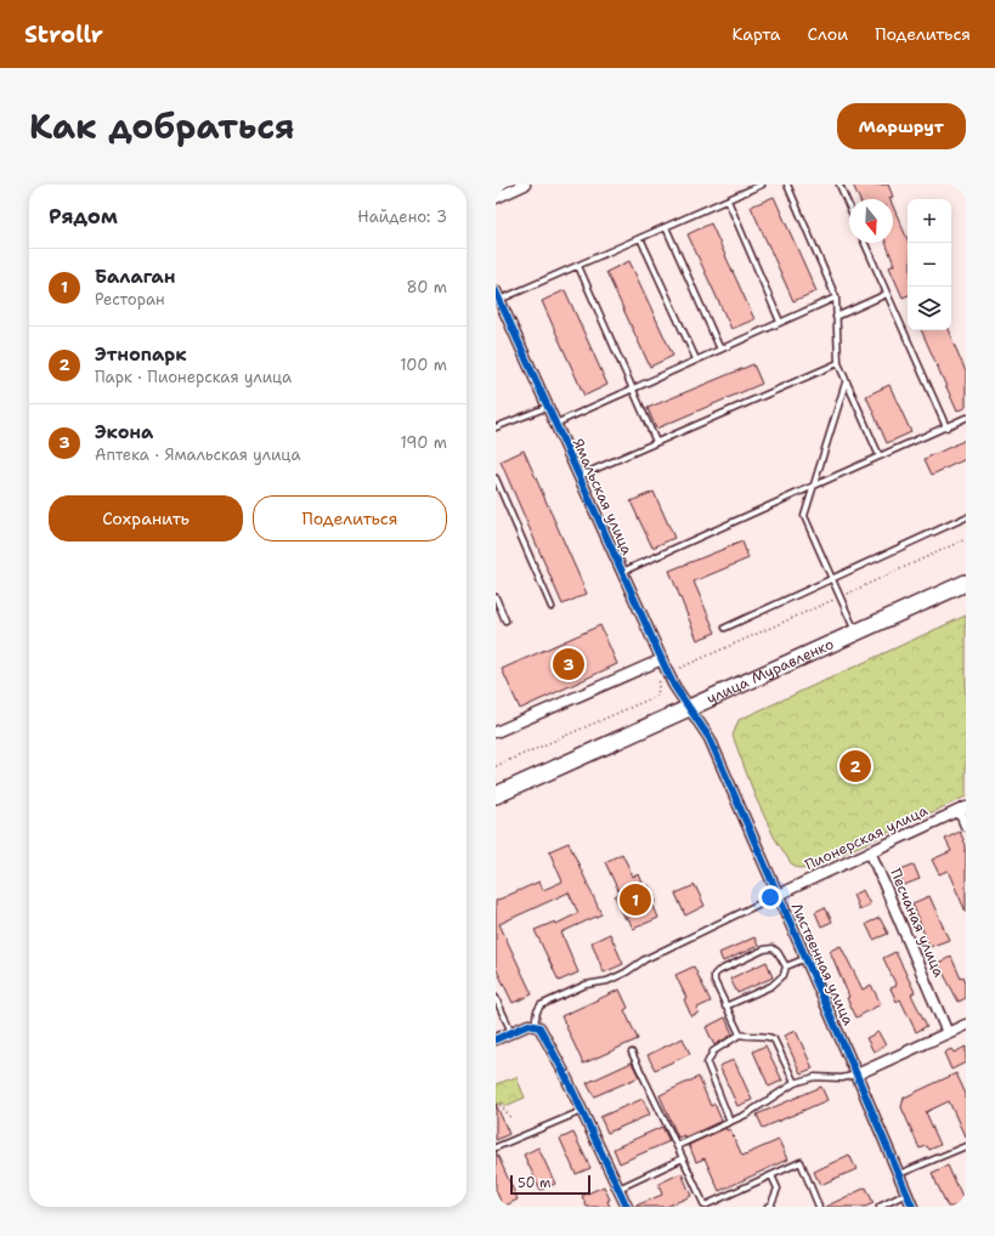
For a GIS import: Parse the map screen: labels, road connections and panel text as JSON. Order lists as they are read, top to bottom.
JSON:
{
  "streets": {
    "main road": ["улица Муравленко"],
    "street": [
      "Ямальская улица",
      "Пионерская улица",
      "Песчаная улица",
      "Лиственная улица"
    ]
  },
  "crossings": [
    ["Ямальская улица", "улица Муравленко"],
    ["Ямальская улица", "Лиственная улица"],
    ["улица Муравленко", "Лиственная улица"],
    ["Пионерская улица", "Песчаная улица"],
    ["Пионерская улица", "Лиственная улица"]
  ],
  "scale_bar": "50 m",
  "north": "bottom",
  "page": {
    "header": "Strollr",
    "nav": ["Карта", "Слои", "Поделиться"],
    "title": "Как добраться",
    "buttons": [
      "Маршрут",
      ["Сохранить", "Поделиться"]
    ],
    "heading": ["Рядом", "Найдено: 3"],
    "map_buttons": ["+", "−"],
    "list": [
      {
        "mark": "1",
        "name": "Балаган",
        "note": "Ресторан",
        "value": "80 m"
      },
      {
        "mark": "2",
        "name": "Этнопарк",
        "note": "Парк · Пионерская улица",
        "value": "100 m"
      },
      {
        "mark": "3",
        "name": "Экона",
        "note": "Аптека · Ямальская улица",
        "value": "190 m"
      }
    ],
    "pins": ["3", "2", "1"],
    "scale": "50 m"
  }
}
